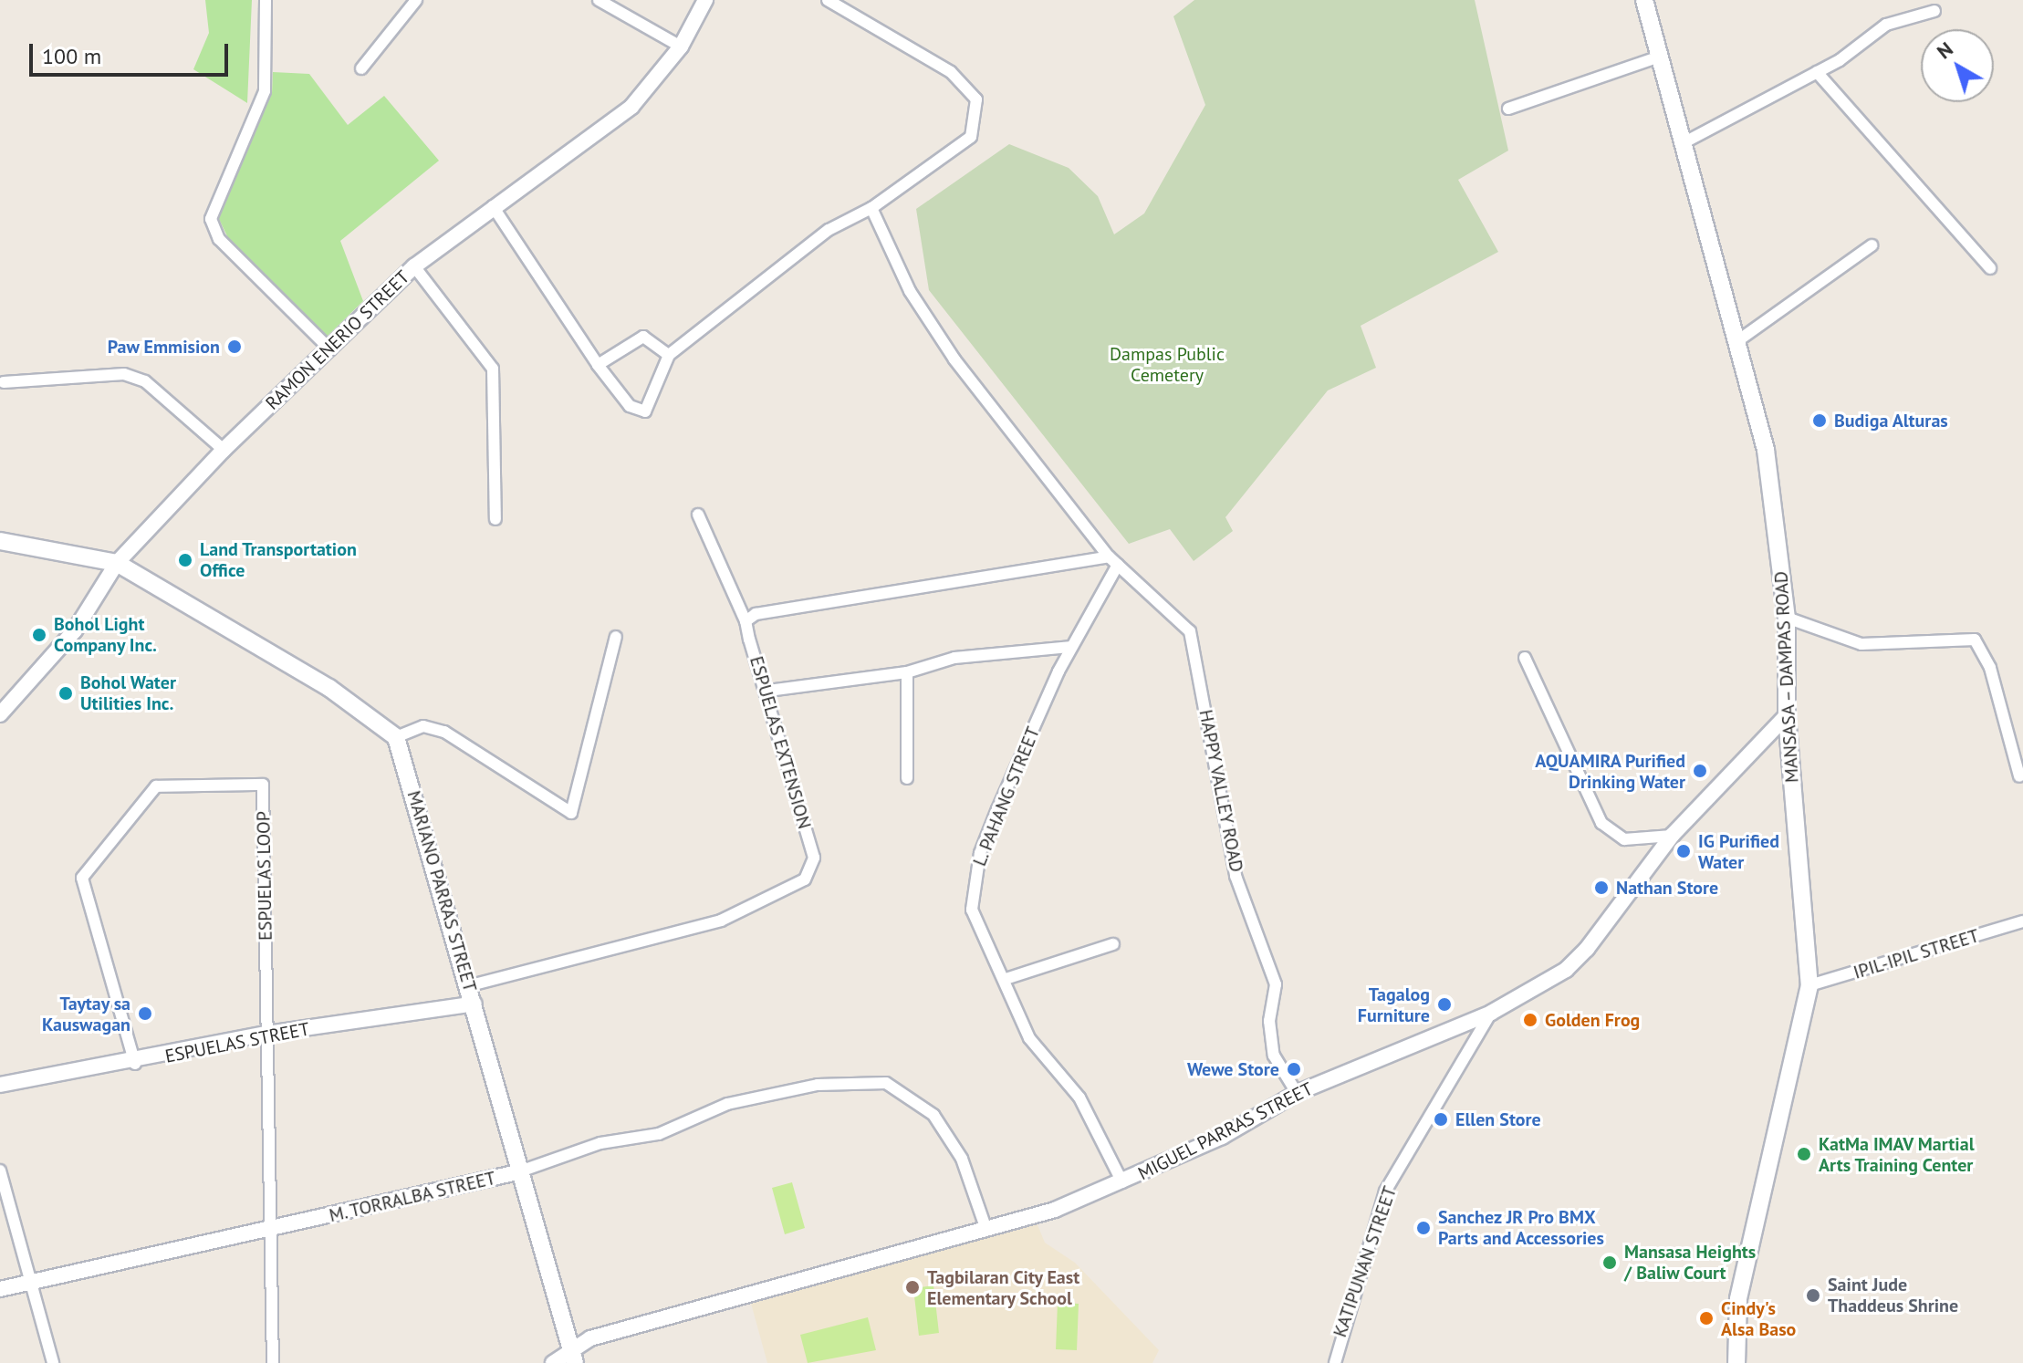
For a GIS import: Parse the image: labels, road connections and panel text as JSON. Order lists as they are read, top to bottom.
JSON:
{
  "streets": {
    "main road": ["MANSASA – DAMPAS ROAD", "MARIANO PARRAS STREET"],
    "street": [
      "RAMON ENERIO STREET",
      "ESPUELAS EXTENSION",
      "HAPPY VALLEY ROAD",
      "L. PAHANG STREET",
      "ESPUELAS LOOP",
      "IPIL-IPIL STREET",
      "ESPUELAS STREET",
      "MIGUEL PARRAS STREET",
      "M. TORRALBA STREET",
      "KATIPUNAN STREET"
    ]
  },
  "crossings": [
    ["MANSASA – DAMPAS ROAD", "IPIL-IPIL STREET"],
    ["MANSASA – DAMPAS ROAD", "MIGUEL PARRAS STREET"],
    ["ESPUELAS EXTENSION", "MARIANO PARRAS STREET"],
    ["HAPPY VALLEY ROAD", "L. PAHANG STREET"],
    ["HAPPY VALLEY ROAD", "MIGUEL PARRAS STREET"],
    ["L. PAHANG STREET", "MIGUEL PARRAS STREET"],
    ["ESPUELAS LOOP", "ESPUELAS STREET"],
    ["MARIANO PARRAS STREET", "ESPUELAS STREET"],
    ["MARIANO PARRAS STREET", "MIGUEL PARRAS STREET"],
    ["MARIANO PARRAS STREET", "M. TORRALBA STREET"],
    ["MIGUEL PARRAS STREET", "M. TORRALBA STREET"],
    ["MIGUEL PARRAS STREET", "KATIPUNAN STREET"]
  ],
  "parks": ["Dampas Public Cemetery"],
  "places": [
    "Paw Emmision",
    "Budiga Alturas",
    "Land Transportation Office",
    "Bohol Light Company Inc.",
    "Bohol Water Utilities Inc.",
    "AQUAMIRA Purified Drinking Water",
    "IG Purified Water",
    "Nathan Store",
    "Tagalog Furniture",
    "Taytay sa Kauswagan",
    "Golden Frog",
    "Wewe Store",
    "Ellen Store",
    "KatMa IMAV Martial Arts Training Center",
    "Sanchez JR Pro BMX Parts and Accessories",
    "Mansasa Heights / Baliw Court",
    "Tagbilaran City East Elementary School",
    "Saint Jude Thaddeus Shrine",
    "Cindy's Alsa Baso"
  ],
  "scale_bar": "100 m",
  "north": "top left"
}
